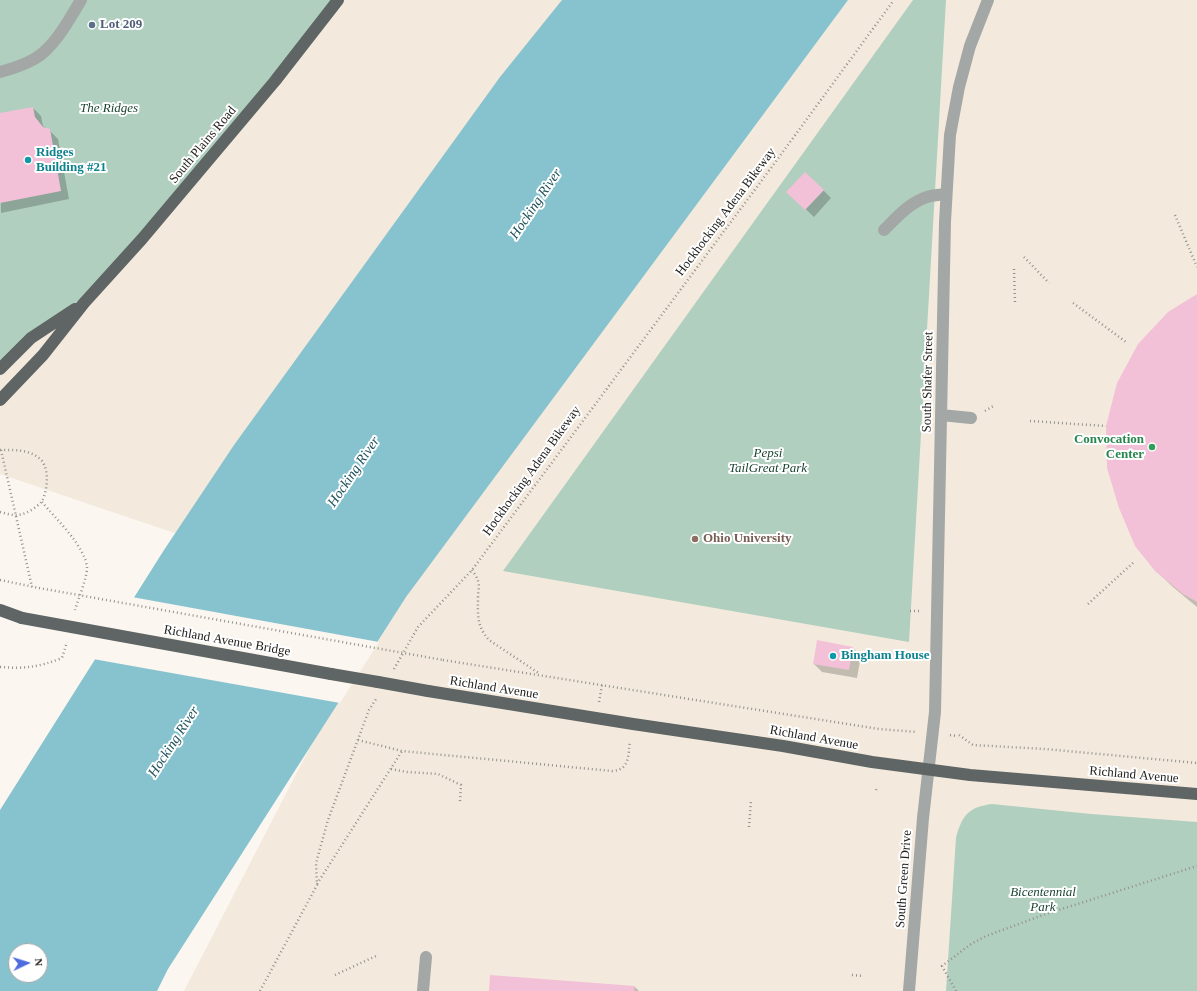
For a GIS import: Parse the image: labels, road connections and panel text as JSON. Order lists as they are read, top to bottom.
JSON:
{
  "streets": {
    "main road": ["South Plains Road", "Richland Avenue Bridge", "Richland Avenue"],
    "street": ["South Shafer Street", "South Green Drive"],
    "path": ["Hockhocking Adena Bikeway"]
  },
  "crossings": [
    ["South Shafer Street", "Richland Avenue"],
    ["South Shafer Street", "South Green Drive"],
    ["Richland Avenue Bridge", "Richland Avenue"],
    ["Richland Avenue", "South Green Drive"]
  ],
  "water": ["Hocking River"],
  "parks": ["The Ridges", "Pepsi TailGreat Park", "Bicentennial Park"],
  "places": [
    "Lot 209",
    "Ridges Building #21",
    "Convocation Center",
    "Ohio University",
    "Bingham House"
  ],
  "north": "right"
}
